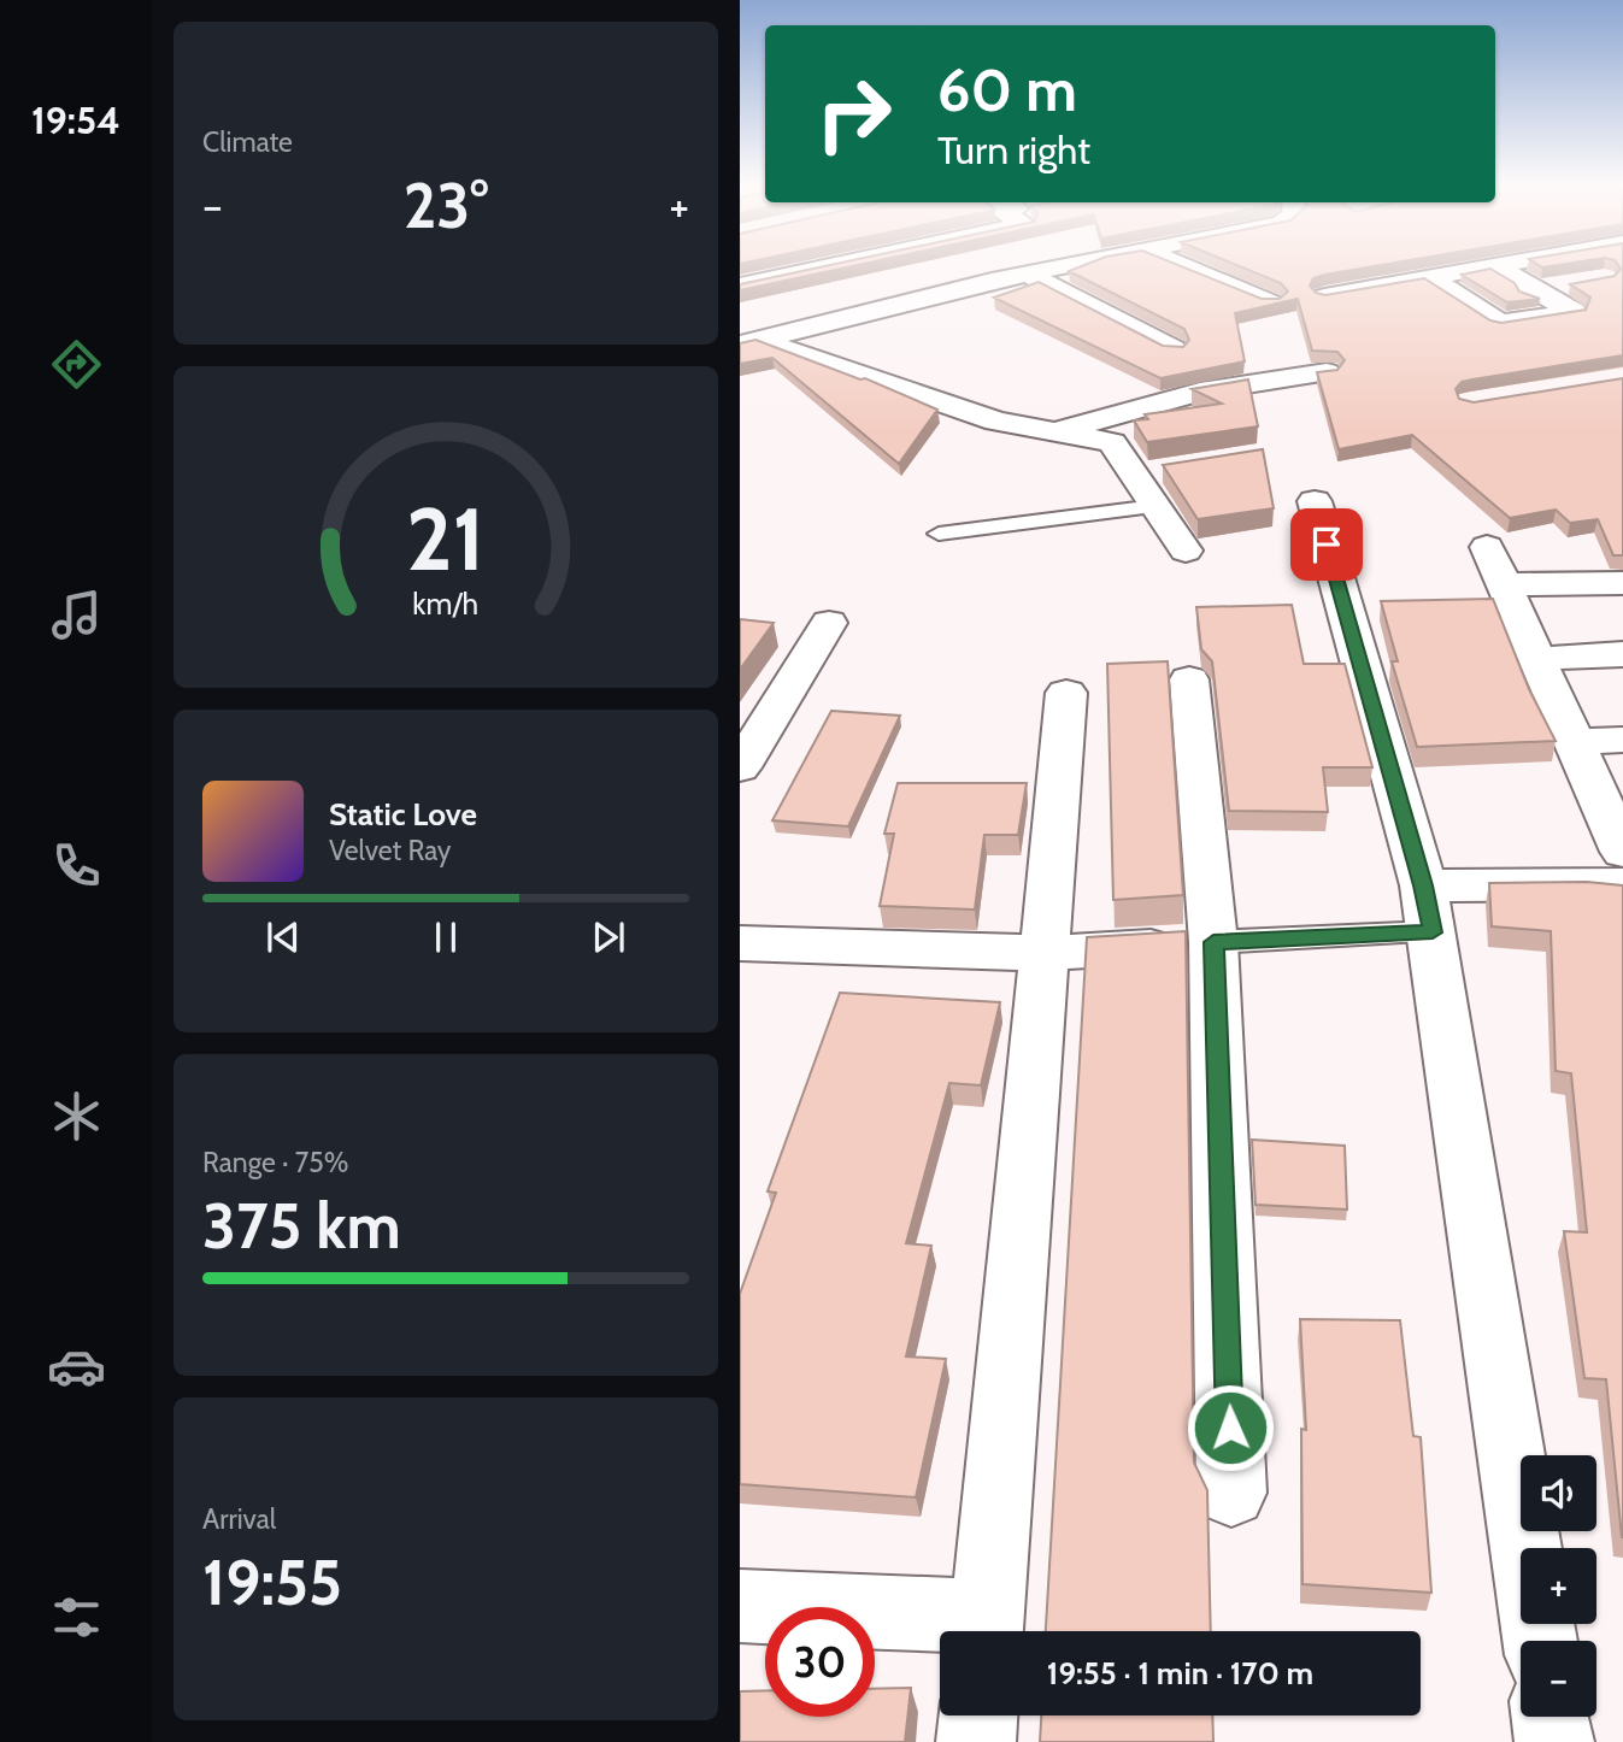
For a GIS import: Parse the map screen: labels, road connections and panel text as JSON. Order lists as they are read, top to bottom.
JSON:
{
  "page": {
    "tabs": "19:54",
    "tile": [
      "Climate",
      ["Range · 75%", "375 km"],
      ["Arrival", "19:55"]
    ],
    "turn": ["60 m", "Turn right"],
    "heat": ["−", "23°", "+"],
    "song": ["Static Love", "Velvet Ray"],
    "map_buttons": ["+", "−"],
    "limit": "30",
    "trip": "19:55 · 1 min · 170 m",
    "gauge": ["21", "km/h"]
  }
}
